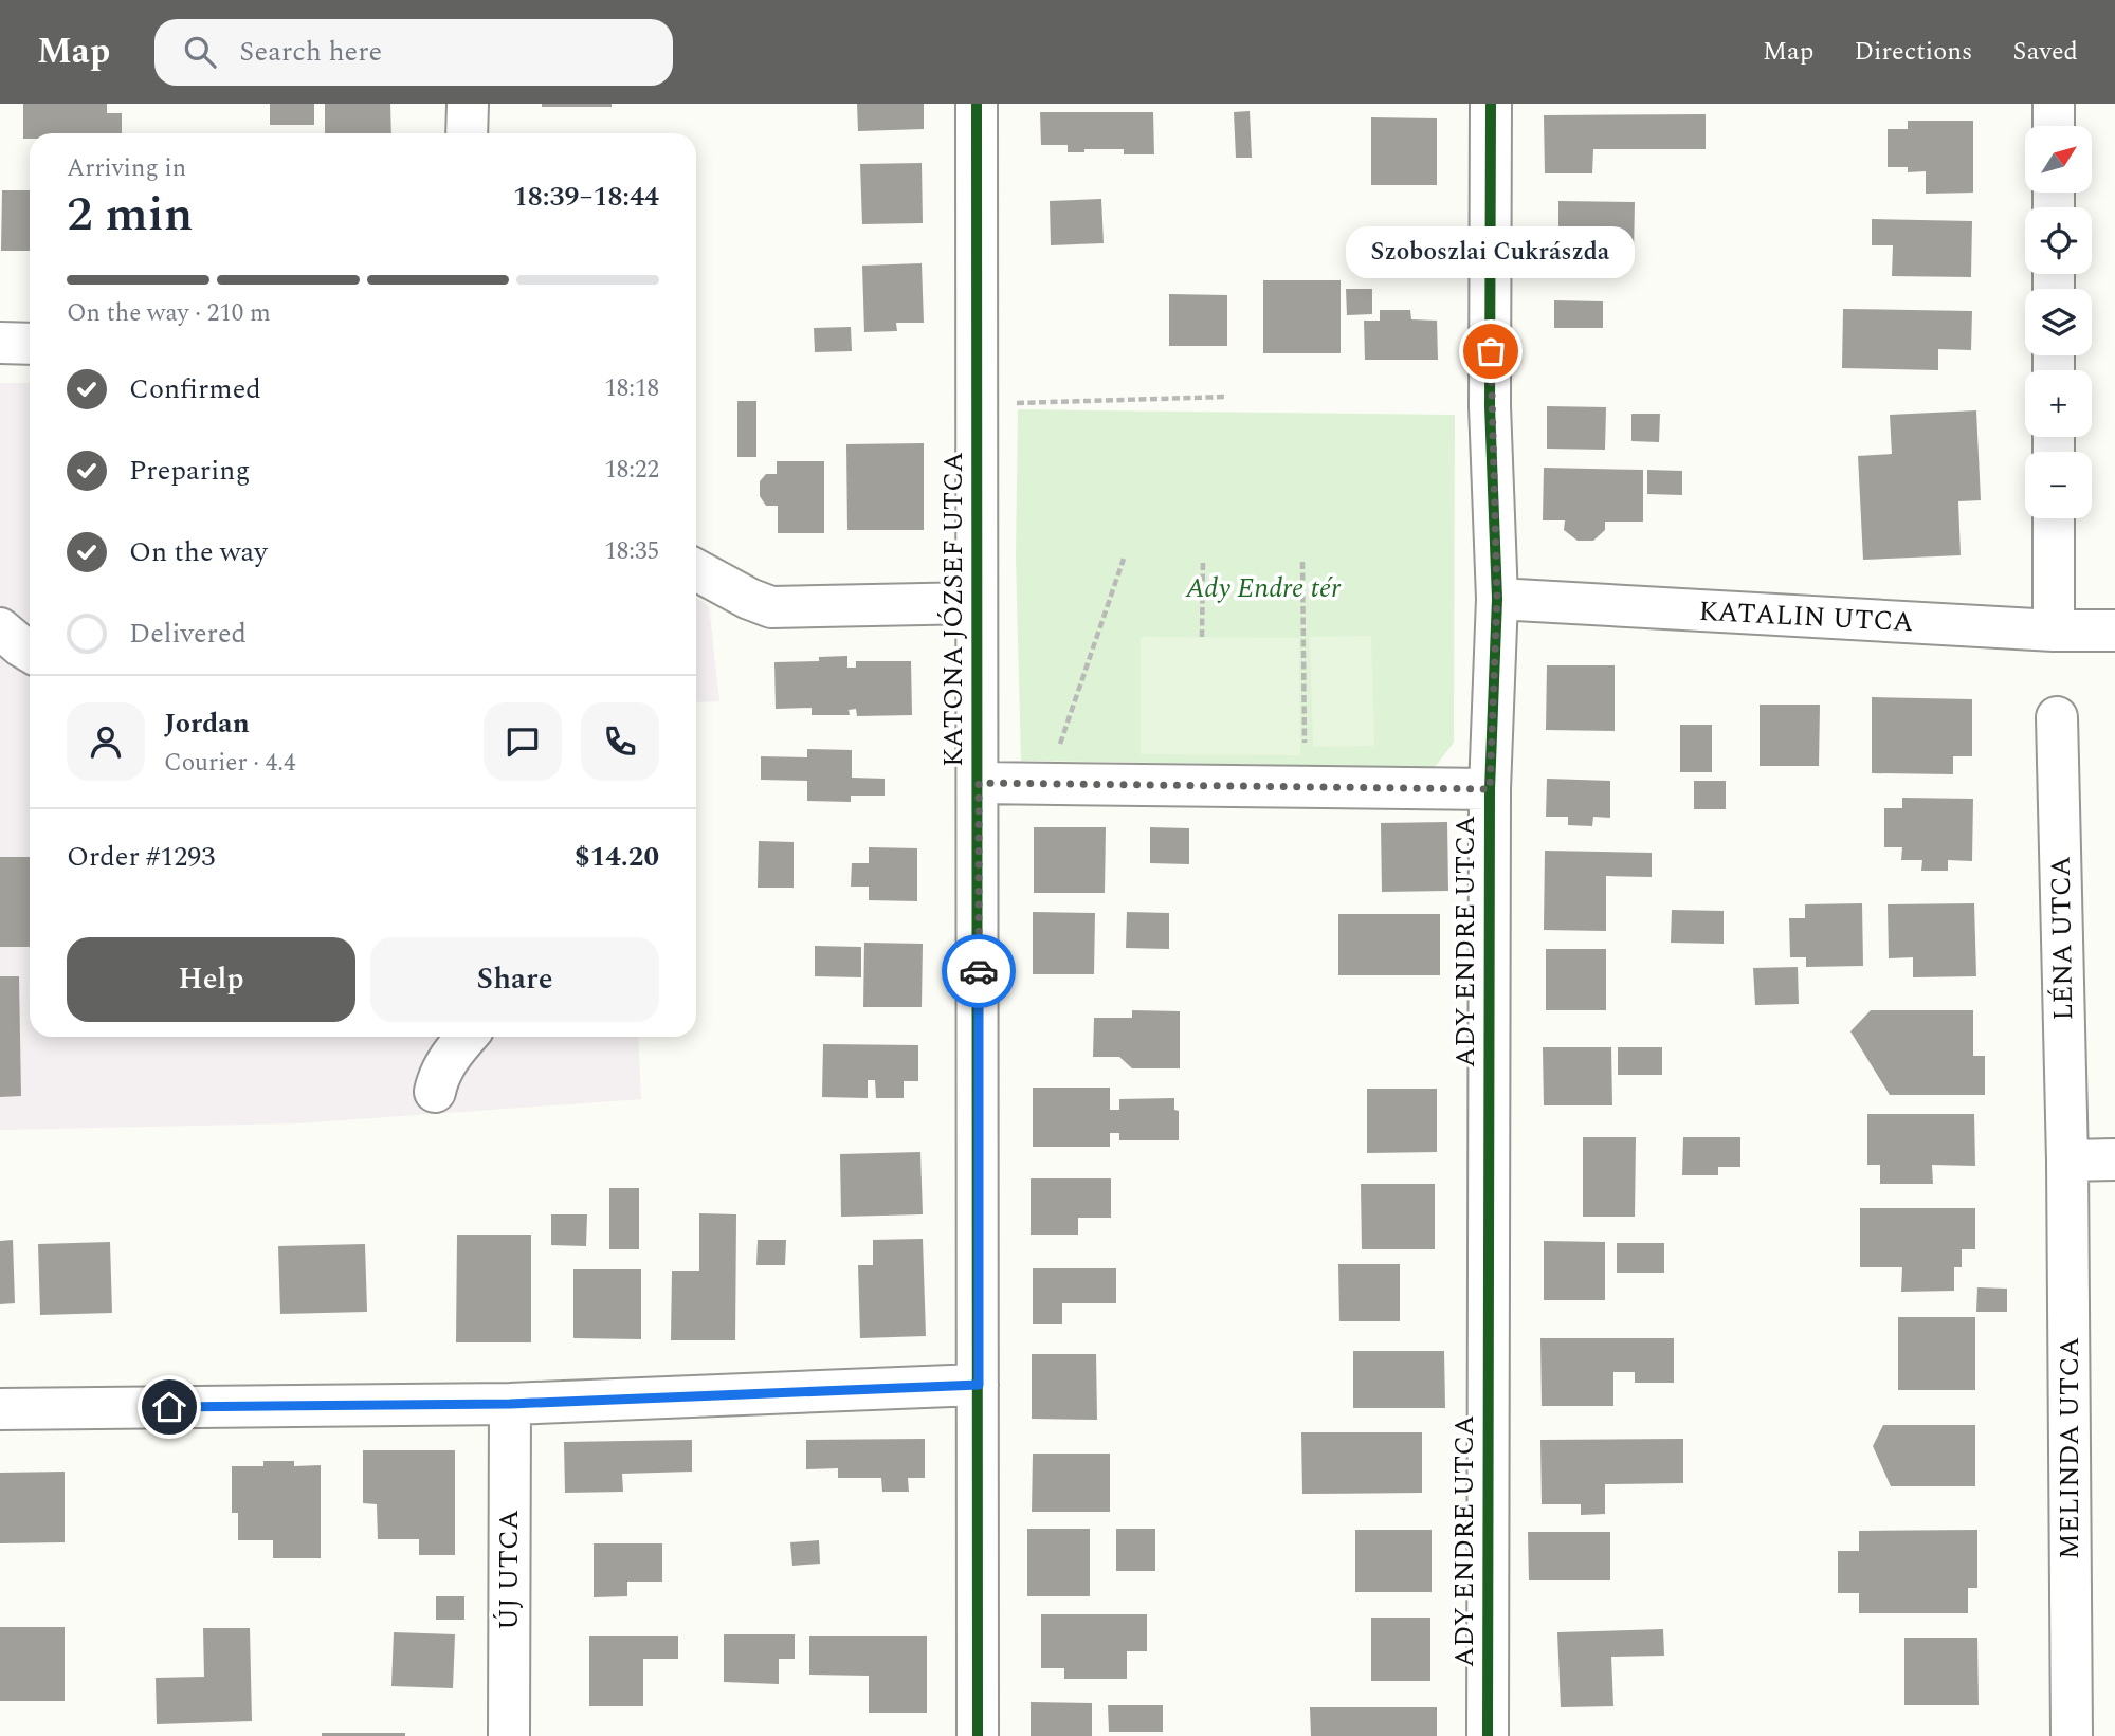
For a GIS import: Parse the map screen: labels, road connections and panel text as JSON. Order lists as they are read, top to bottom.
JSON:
{
  "streets": {
    "street": [
      "KATONA JÓZSEF UTCA",
      "KATALIN UTCA",
      "LÉNA UTCA",
      "ADY ENDRE UTCA",
      "MELINDA UTCA",
      "ÚJ UTCA"
    ]
  },
  "crossings": [
    ["KATALIN UTCA", "ADY ENDRE UTCA"],
    ["LÉNA UTCA", "MELINDA UTCA"]
  ],
  "parks": ["Ady Endre tér"],
  "places": ["Szoboszlai Cukrászda"],
  "north": "top right",
  "page": {
    "header": "Map",
    "search": "Search here",
    "nav": ["Map", "Directions", "Saved"],
    "map_buttons": ["+", "−"],
    "heading": ["2 min", "Arriving in", "18:39–18:44"],
    "panel": [
      "Jordan",
      "Courier · 4.4",
      "Order #1293",
      "$14.20"
    ],
    "bubble": "Szoboszlai Cukrászda",
    "bar": "On the way · 210 m",
    "list": [
      ["Confirmed", "18:18"],
      ["Preparing", "18:22"],
      ["On the way", "18:35"],
      "Delivered"
    ],
    "buttons": ["Help", "Share"]
  }
}
